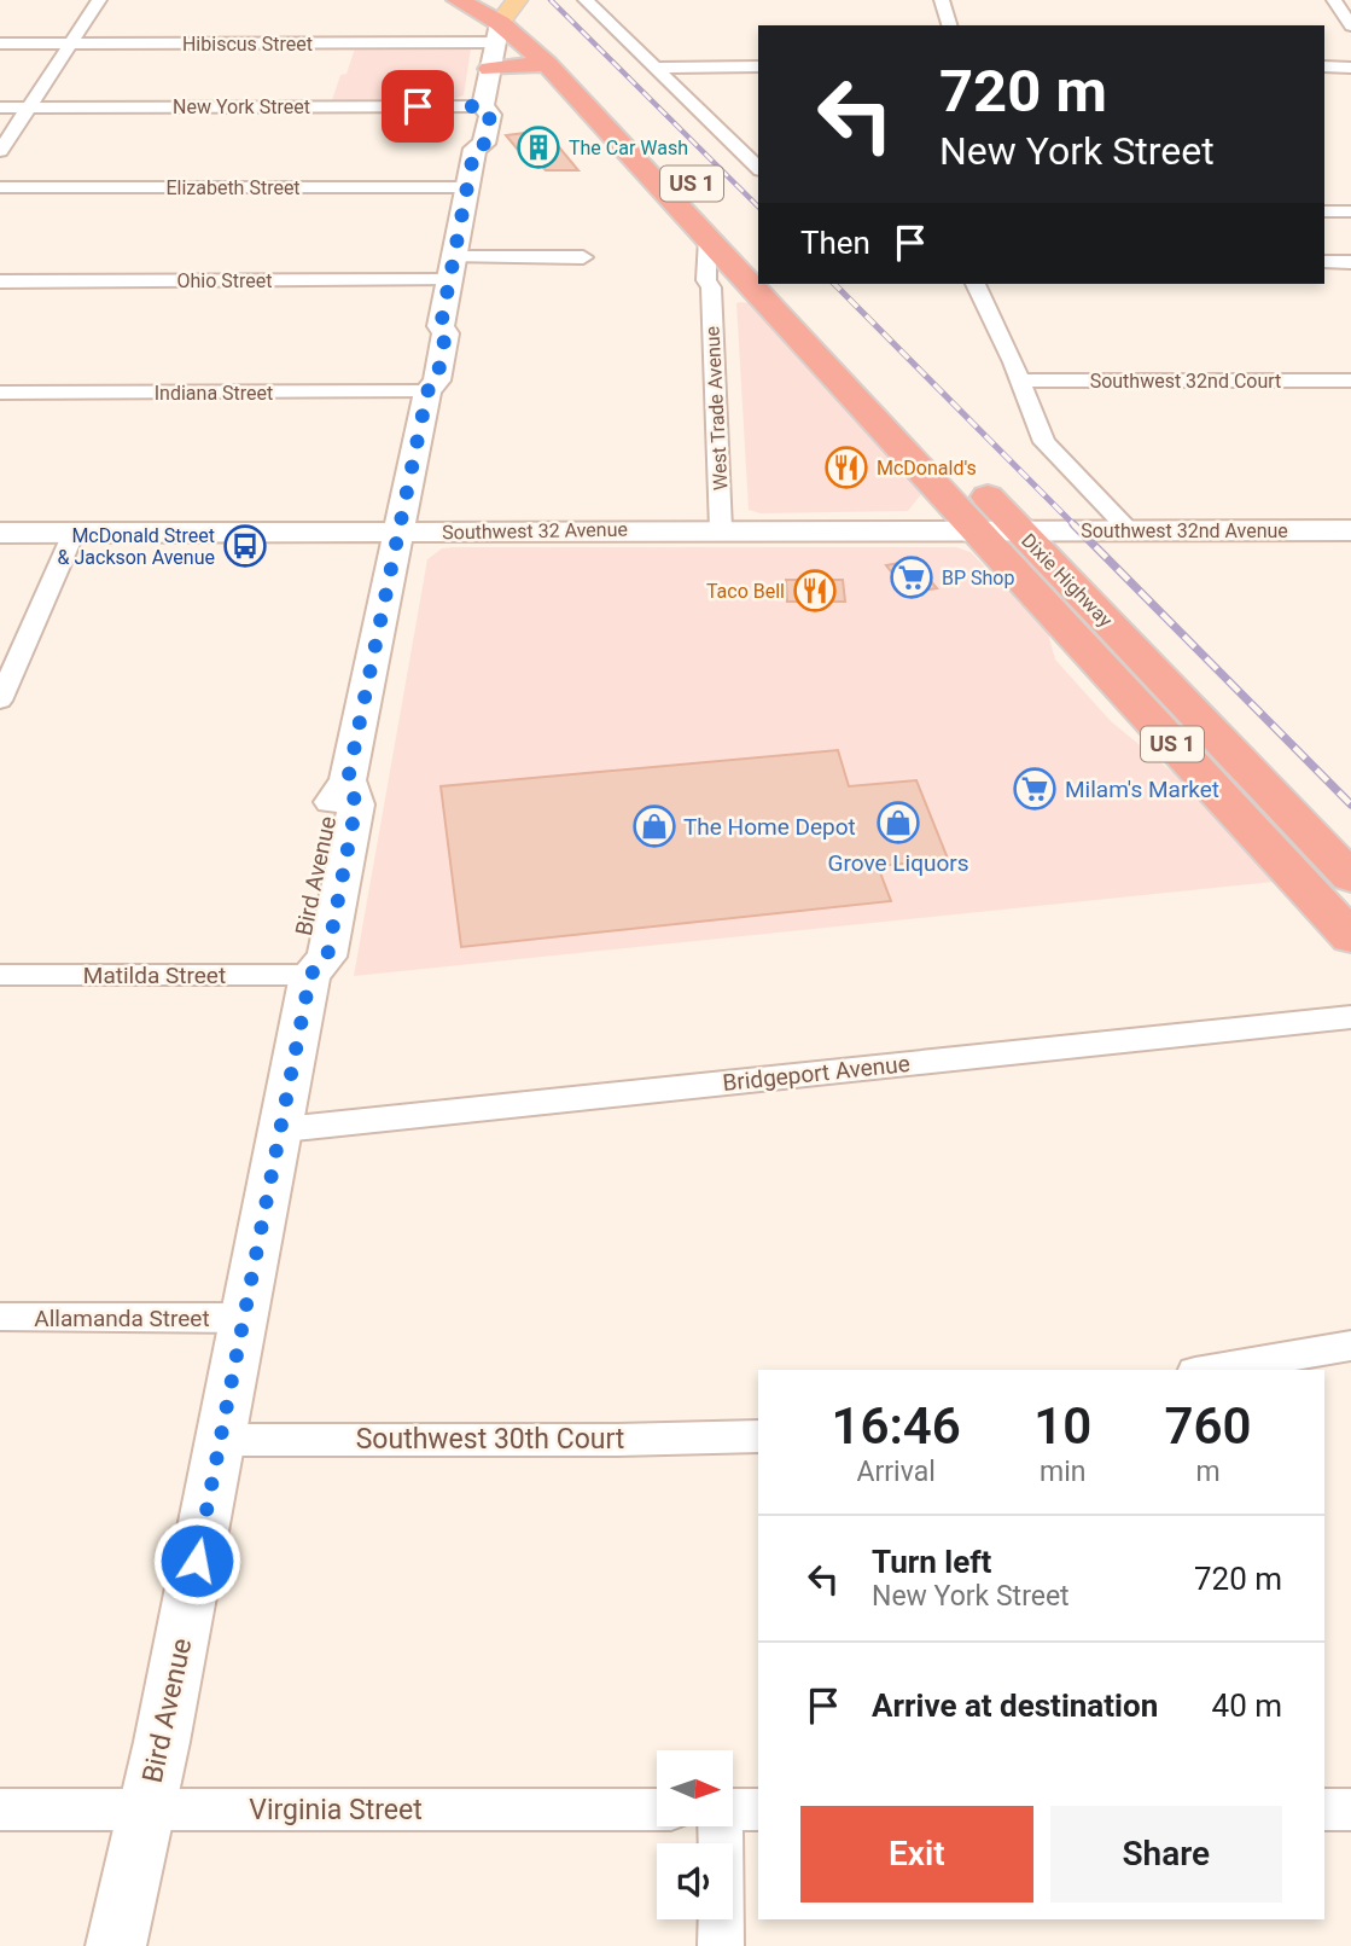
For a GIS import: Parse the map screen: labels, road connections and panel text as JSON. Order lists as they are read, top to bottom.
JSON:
{
  "streets": {
    "highway": ["US 1", "Dixie Highway"],
    "street": [
      "Hibiscus Street",
      "New York Street",
      "Elizabeth Street",
      "Ohio Street",
      "Southwest 32nd Court",
      "Indiana Street",
      "West Trade Avenue",
      "Southwest 32 Avenue",
      "Southwest 32nd Avenue",
      "Bird Avenue",
      "Matilda Street",
      "Bridgeport Avenue",
      "Allamanda Street",
      "Southwest 30th Court",
      "Virginia Street"
    ]
  },
  "crossings": [
    ["Hibiscus Street", "US 1"],
    ["Hibiscus Street", "Bird Avenue"],
    ["New York Street", "Bird Avenue"],
    ["US 1", "West Trade Avenue"],
    ["US 1", "Southwest 32 Avenue"],
    ["US 1", "Bird Avenue"],
    ["Elizabeth Street", "Bird Avenue"],
    ["Ohio Street", "Bird Avenue"],
    ["Indiana Street", "Bird Avenue"],
    ["West Trade Avenue", "Southwest 32 Avenue"],
    ["Southwest 32 Avenue", "Southwest 32nd Avenue"],
    ["Southwest 32 Avenue", "Dixie Highway"],
    ["Southwest 32 Avenue", "Bird Avenue"],
    ["Southwest 32nd Avenue", "Dixie Highway"],
    ["Bird Avenue", "Matilda Street"],
    ["Bird Avenue", "Bridgeport Avenue"],
    ["Bird Avenue", "Allamanda Street"],
    ["Bird Avenue", "Southwest 30th Court"],
    ["Bird Avenue", "Virginia Street"]
  ],
  "places": {
    "building": ["The Car Wash"],
    "restaurant": ["McDonald's", "Taco Bell"],
    "bus stop": ["McDonald Street & Jackson Avenue"],
    "supermarket": ["BP Shop", "Milam's Market"],
    "shop": ["Grove Liquors", "The Home Depot"]
  },
  "north": "right",
  "page": {
    "turn": ["720 m", "New York Street"],
    "then": "Then",
    "eta": [
      "16:46",
      "Arrival",
      "10",
      "min",
      "760",
      "m"
    ],
    "list": [
      {
        "name": "Turn left",
        "note": "New York Street",
        "value": "720 m"
      },
      {
        "name": "Arrive at destination",
        "value": "40 m"
      }
    ],
    "buttons": ["Exit", "Share"]
  }
}
